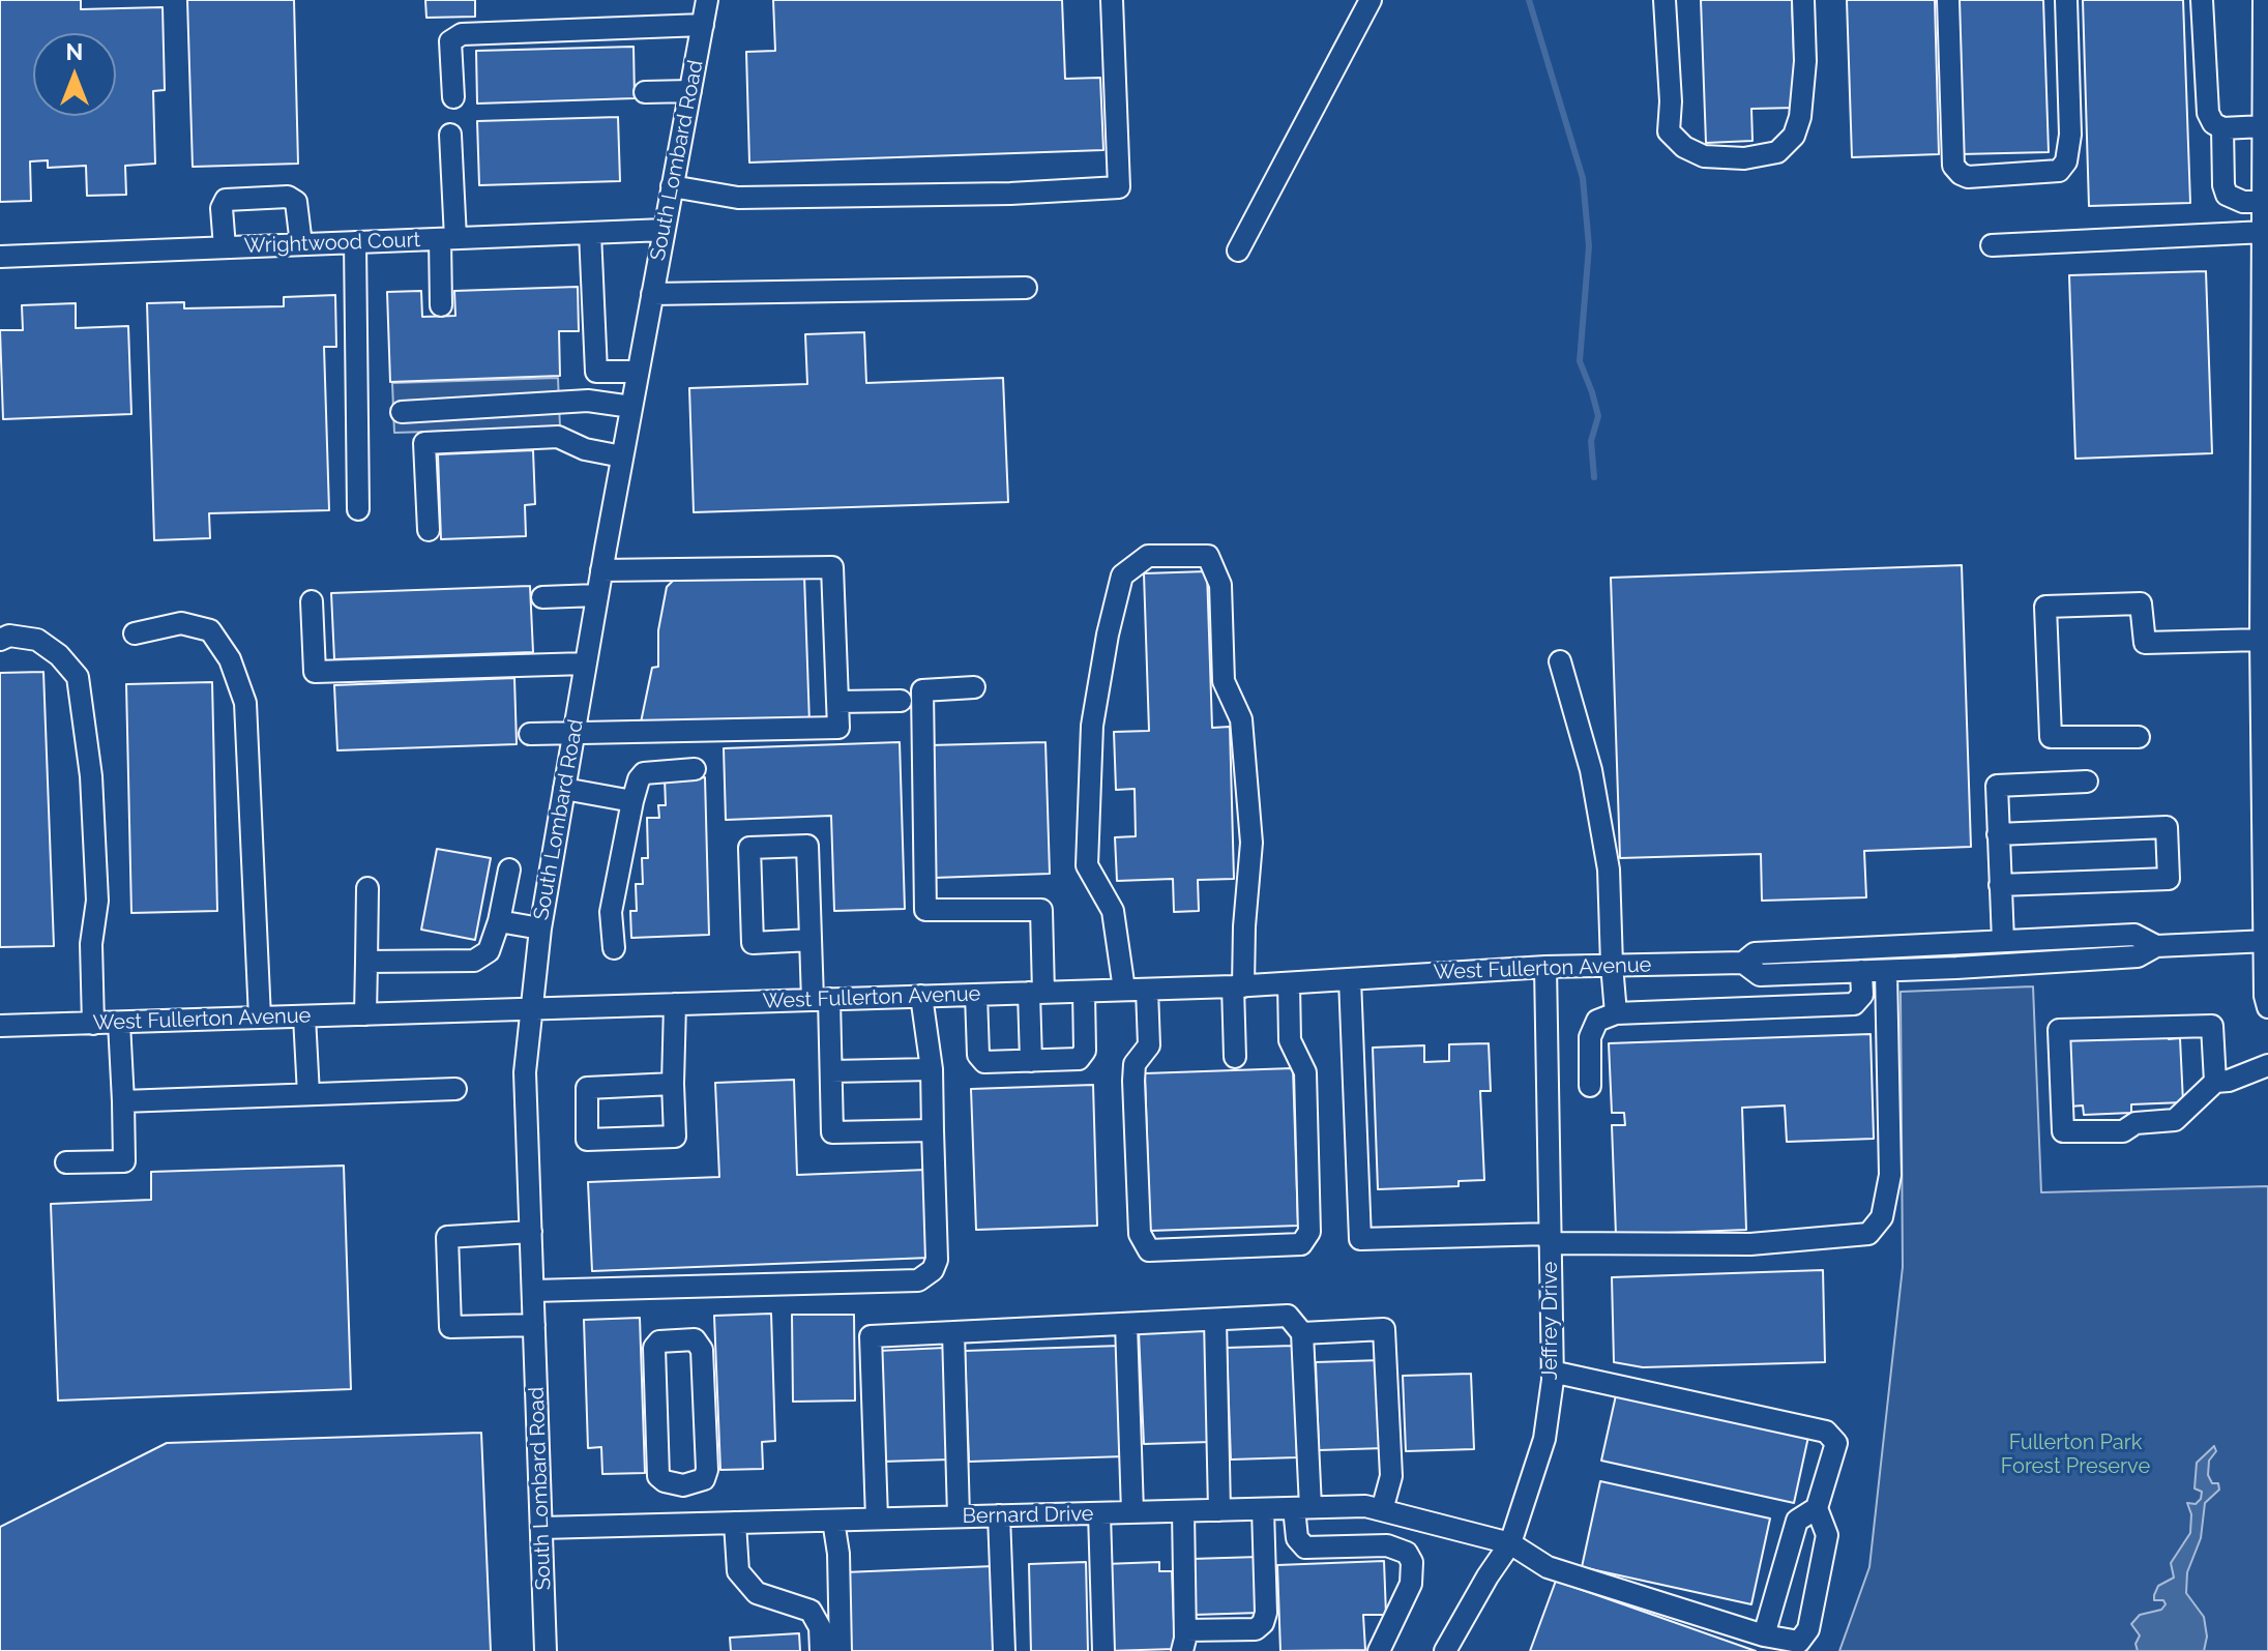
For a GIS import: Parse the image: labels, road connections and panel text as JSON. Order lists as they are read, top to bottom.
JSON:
{
  "streets": {
    "street": [
      "South Lombard Road",
      "Wrightwood Court",
      "West Fullerton Avenue",
      "Jeffrey Drive",
      "Bernard Drive"
    ]
  },
  "crossings": [
    ["South Lombard Road", "Wrightwood Court"],
    ["South Lombard Road", "West Fullerton Avenue"],
    ["South Lombard Road", "Bernard Drive"],
    ["West Fullerton Avenue", "Jeffrey Drive"],
    ["Jeffrey Drive", "Bernard Drive"]
  ],
  "parks": ["Fullerton Park Forest Preserve"],
  "north": "top"
}
